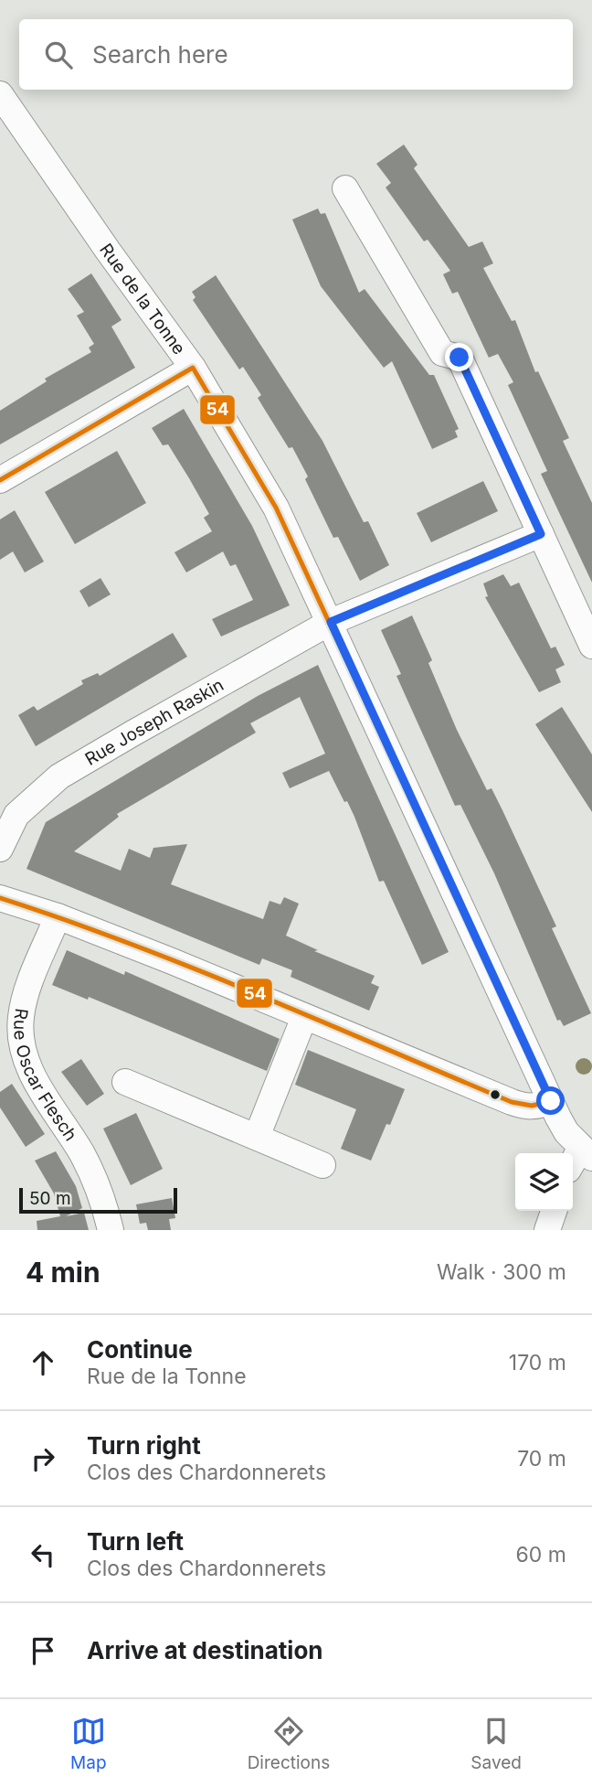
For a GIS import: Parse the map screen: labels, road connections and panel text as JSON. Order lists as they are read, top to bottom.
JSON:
{
  "streets": {
    "street": ["Rue de la Tonne", "Rue Joseph Raskin", "Rue Oscar Flesch"]
  },
  "crossings": [
    ["Rue de la Tonne", "Rue Joseph Raskin"]
  ],
  "lines": ["transit line 54"],
  "scale_bar": "50 m",
  "page": {
    "search": "Search here",
    "scale": "50 m",
    "heading": ["4 min", "Walk · 300 m"],
    "list": [
      ["Continue", "Rue de la Tonne", "170 m"],
      ["Turn right", "Clos des Chardonnerets", "70 m"],
      ["Turn left", "Clos des Chardonnerets", "60 m"],
      "Arrive at destination"
    ],
    "nav": ["Map", "Directions", "Saved"]
  }
}
